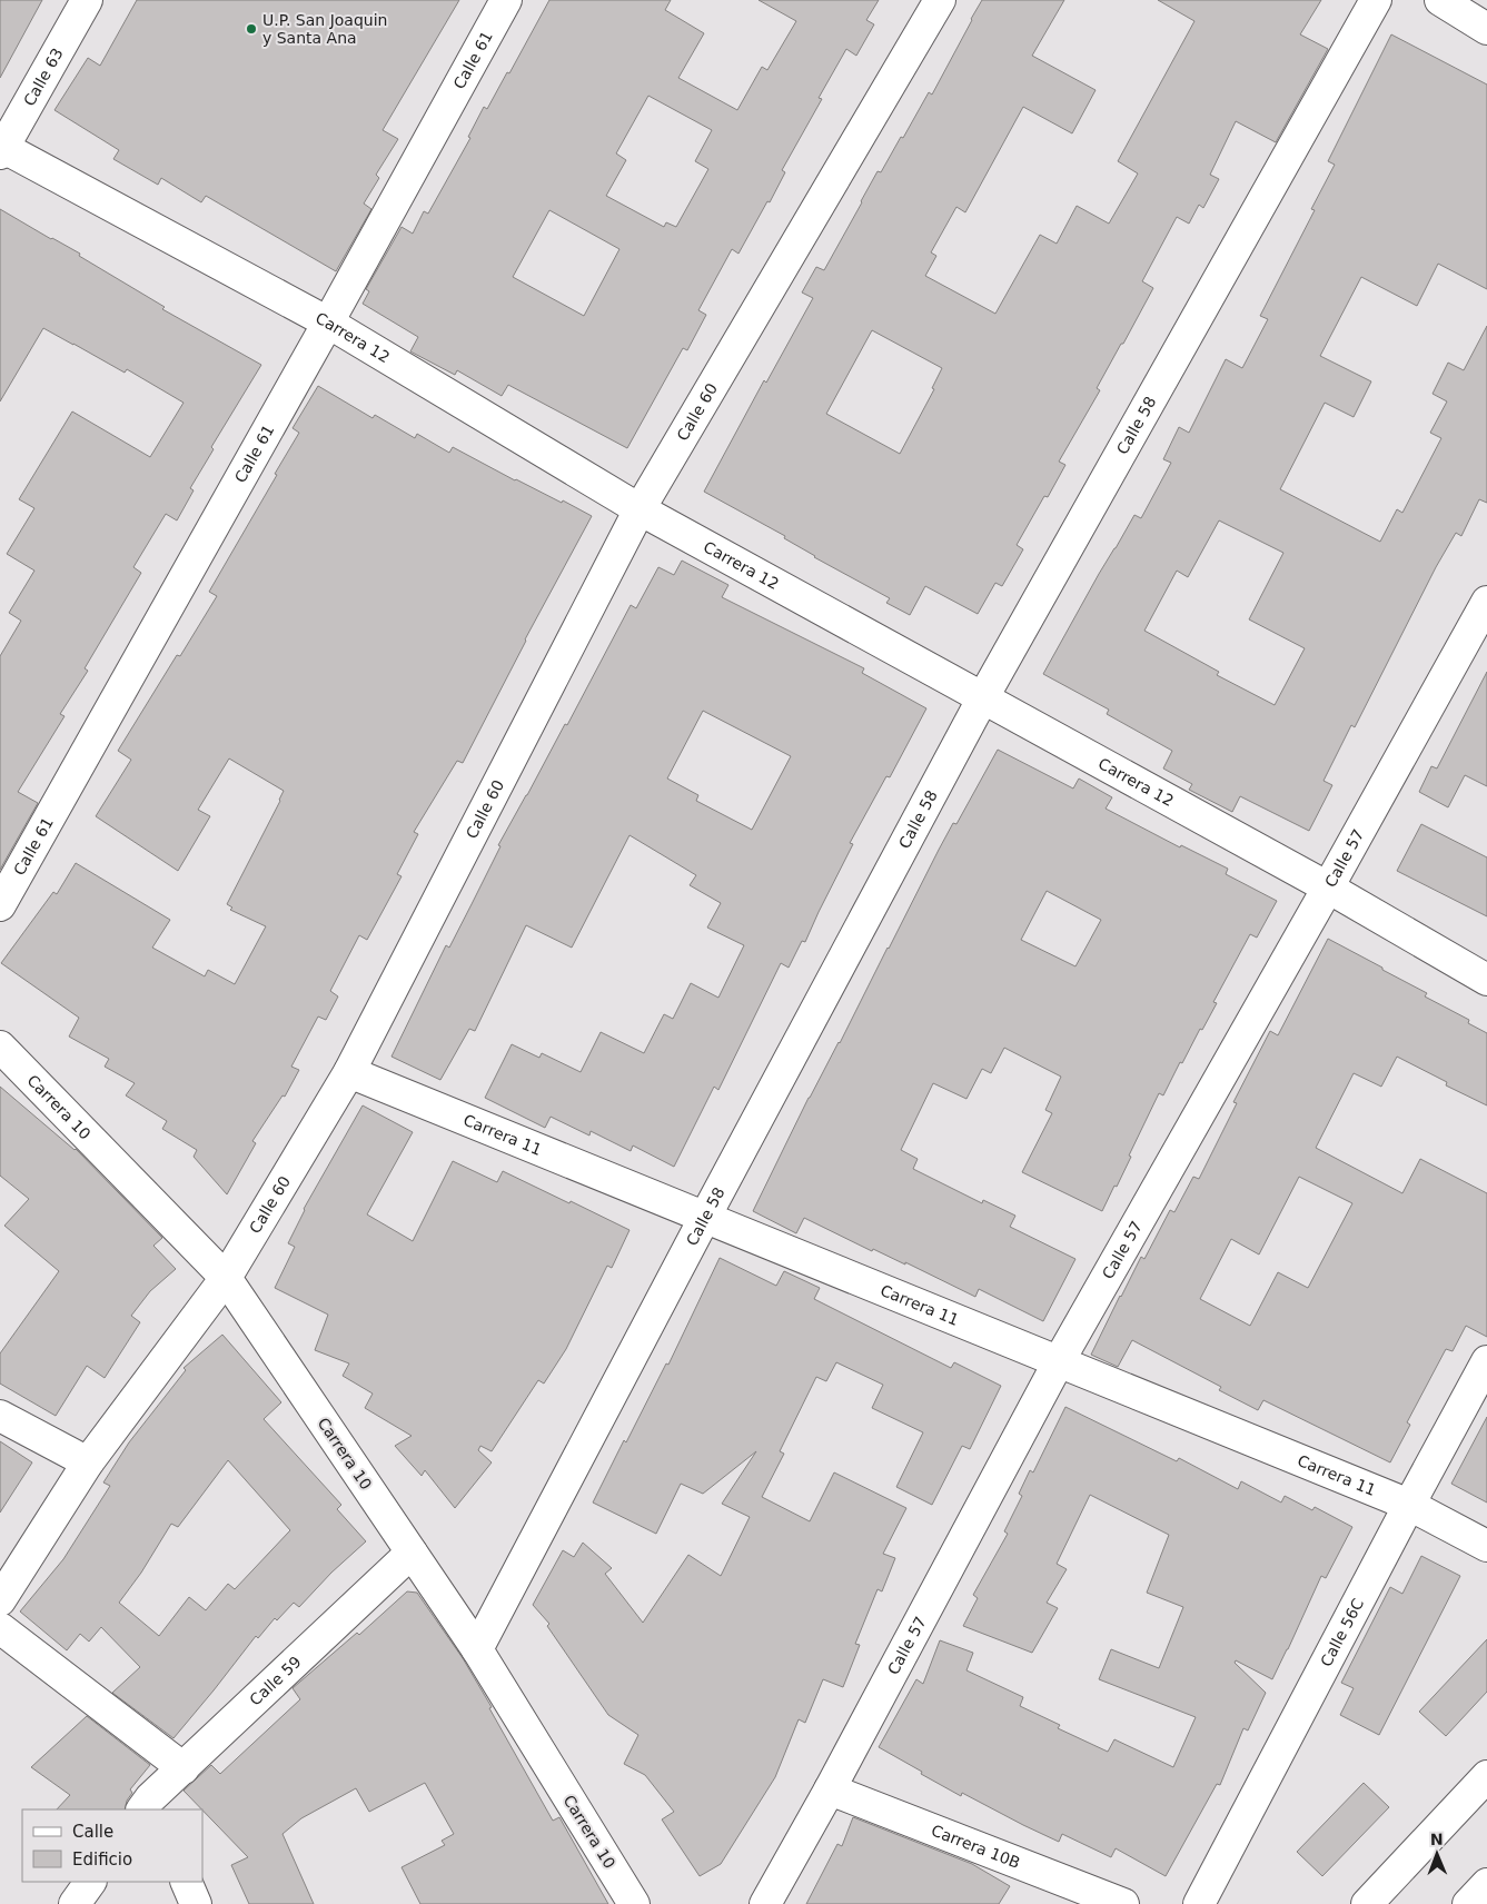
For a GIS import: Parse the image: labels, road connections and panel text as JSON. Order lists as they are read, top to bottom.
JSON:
{
  "streets": {
    "street": [
      "Calle 61",
      "Calle 63",
      "Carrera 12",
      "Calle 60",
      "Calle 58",
      "Calle 57",
      "Carrera 10",
      "Carrera 11",
      "Calle 56C",
      "Calle 59",
      "Carrera 10B"
    ]
  },
  "crossings": [
    ["Calle 61", "Carrera 12"],
    ["Calle 63", "Carrera 12"],
    ["Carrera 12", "Calle 60"],
    ["Carrera 12", "Calle 58"],
    ["Carrera 12", "Calle 57"],
    ["Calle 60", "Carrera 10"],
    ["Calle 60", "Carrera 11"],
    ["Calle 58", "Carrera 10"],
    ["Calle 58", "Carrera 11"],
    ["Calle 57", "Carrera 11"],
    ["Calle 57", "Carrera 10B"],
    ["Carrera 10", "Calle 59"],
    ["Carrera 11", "Calle 56C"]
  ],
  "places": ["U.P. San Joaquin y Santa Ana"],
  "legend": ["Calle", "Edificio"],
  "north": "top"
}
